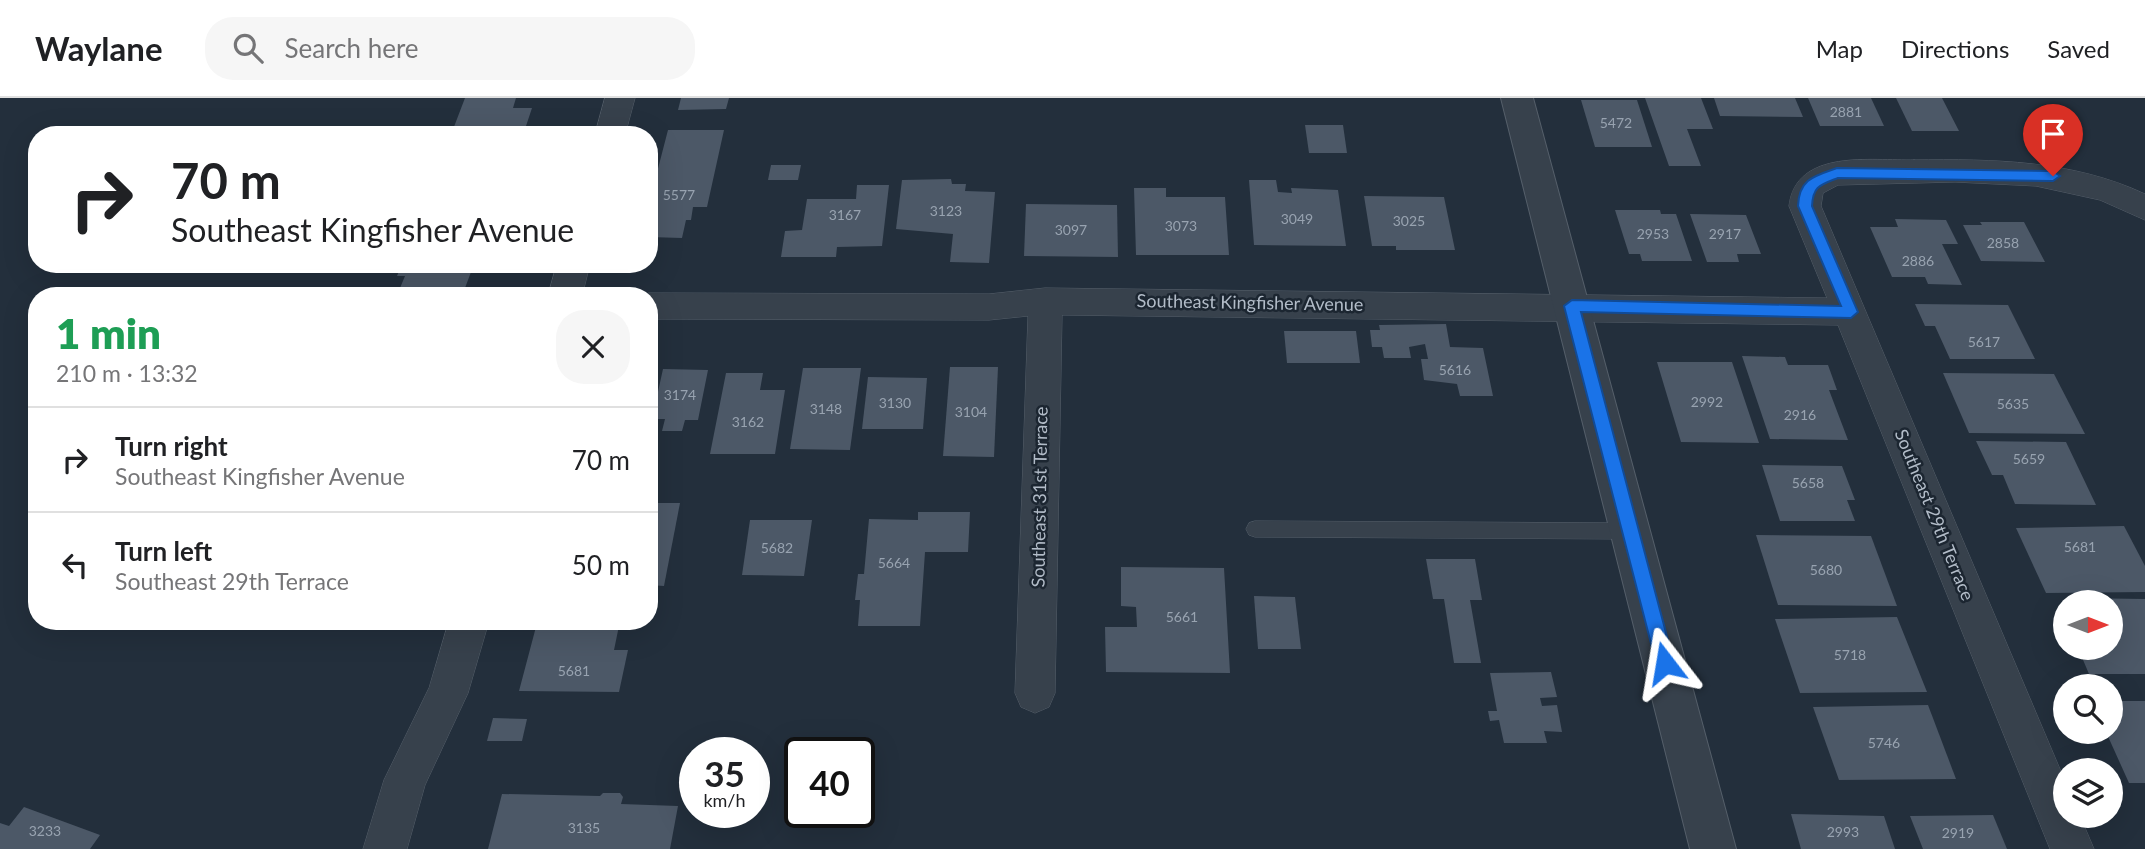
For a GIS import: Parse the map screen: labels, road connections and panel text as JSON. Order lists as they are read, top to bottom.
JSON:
{
  "streets": {
    "street": ["Southeast Kingfisher Avenue", "Southeast 31st Terrace", "Southeast 29th Terrace"]
  },
  "crossings": [
    ["Southeast Kingfisher Avenue", "Southeast 31st Terrace"],
    ["Southeast Kingfisher Avenue", "Southeast 29th Terrace"]
  ],
  "house_numbers": [
    "2881",
    "5472",
    "5577",
    "3123",
    "3167",
    "3049",
    "3025",
    "3073",
    "3097",
    "2953",
    "2917",
    "2858",
    "2886",
    "5617",
    "5616",
    "3174",
    "2992",
    "3130",
    "5635",
    "3148",
    "3104",
    "2916",
    "3162",
    "5659",
    "5658",
    "5681",
    "5682",
    "5664",
    "5680",
    "5661",
    "5718",
    "5681",
    "5746",
    "3135",
    "3233",
    "2993",
    "2919"
  ],
  "north": "right",
  "page": {
    "header": "Waylane",
    "search": "Search here",
    "nav": ["Map", "Directions", "Saved"],
    "turn": ["70 m", "Southeast Kingfisher Avenue"],
    "heading": ["1 min", "210 m · 13:32"],
    "list": [
      {
        "name": "Turn right",
        "note": "Southeast Kingfisher Avenue",
        "value": "70 m"
      },
      {
        "name": "Turn left",
        "note": "Southeast 29th Terrace",
        "value": "50 m"
      }
    ],
    "speed": "35 km/h",
    "limit": "40"
  }
}
